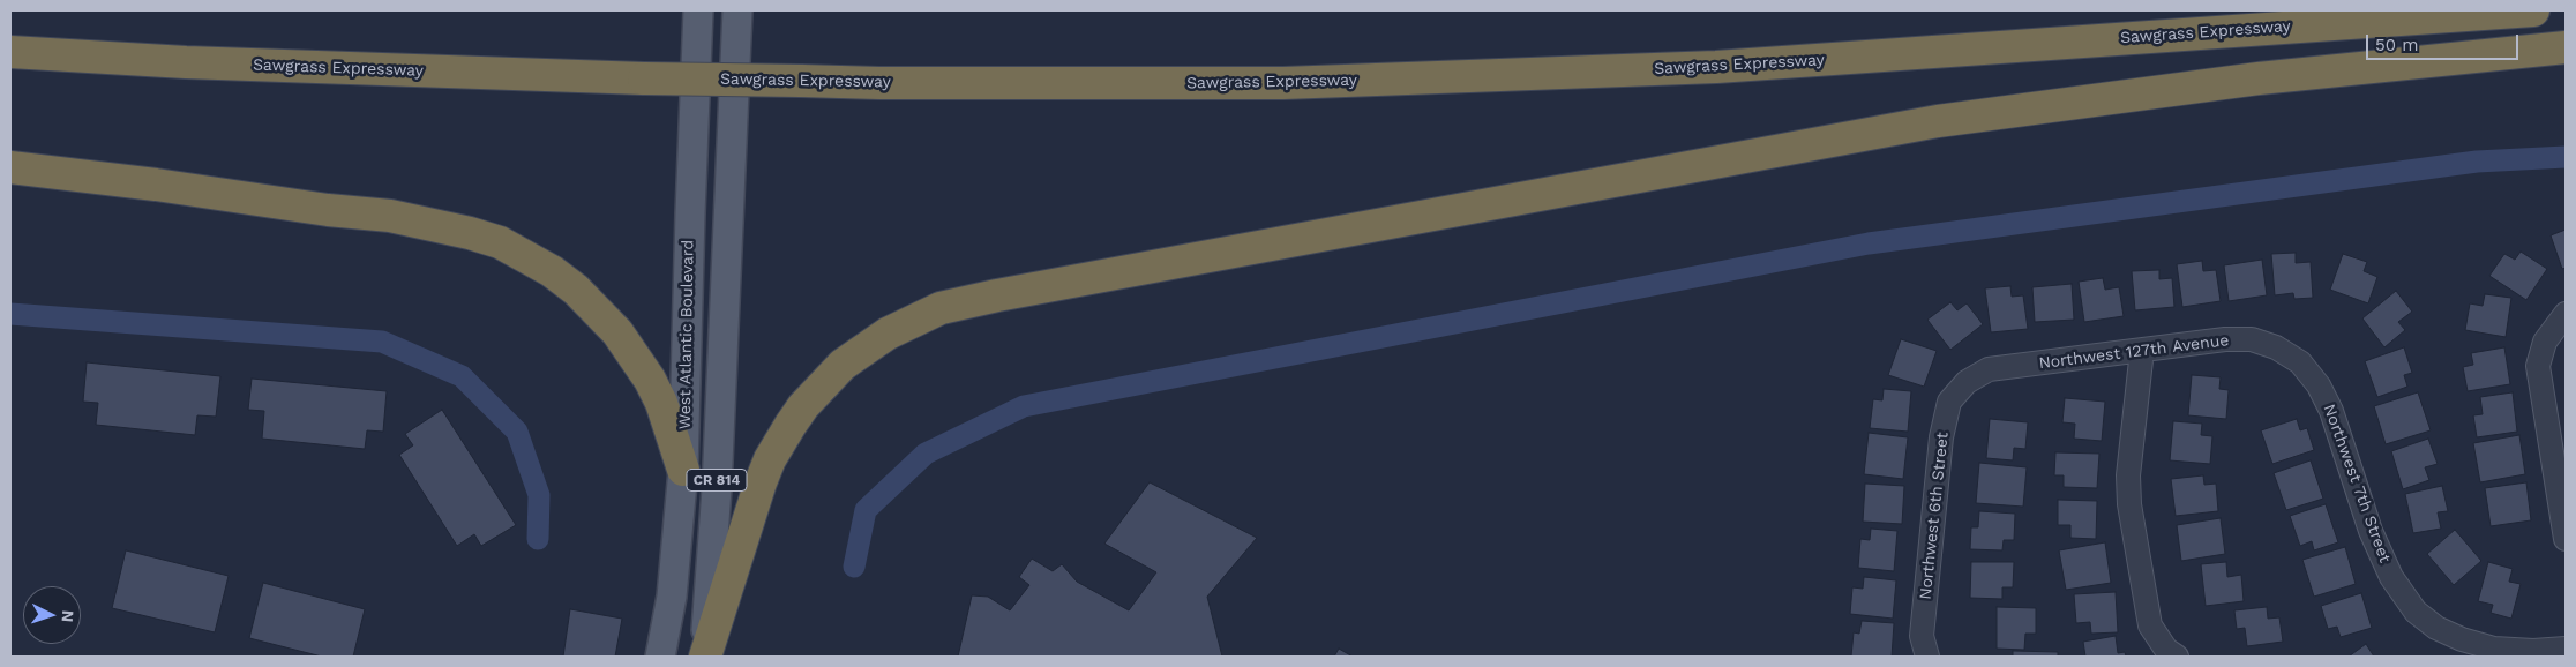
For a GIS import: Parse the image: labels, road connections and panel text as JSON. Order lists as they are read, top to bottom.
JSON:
{
  "streets": {
    "highway": ["Sawgrass Expressway"],
    "main road": ["West Atlantic Boulevard", "CR 814"],
    "street": ["Northwest 127th Avenue", "Northwest 7th Street", "Northwest 6th Street"]
  },
  "crossings": [
    ["Sawgrass Expressway", "CR 814"],
    ["Northwest 127th Avenue", "Northwest 7th Street"],
    ["Northwest 127th Avenue", "Northwest 6th Street"]
  ],
  "scale_bar": "50 m",
  "north": "right"
}
